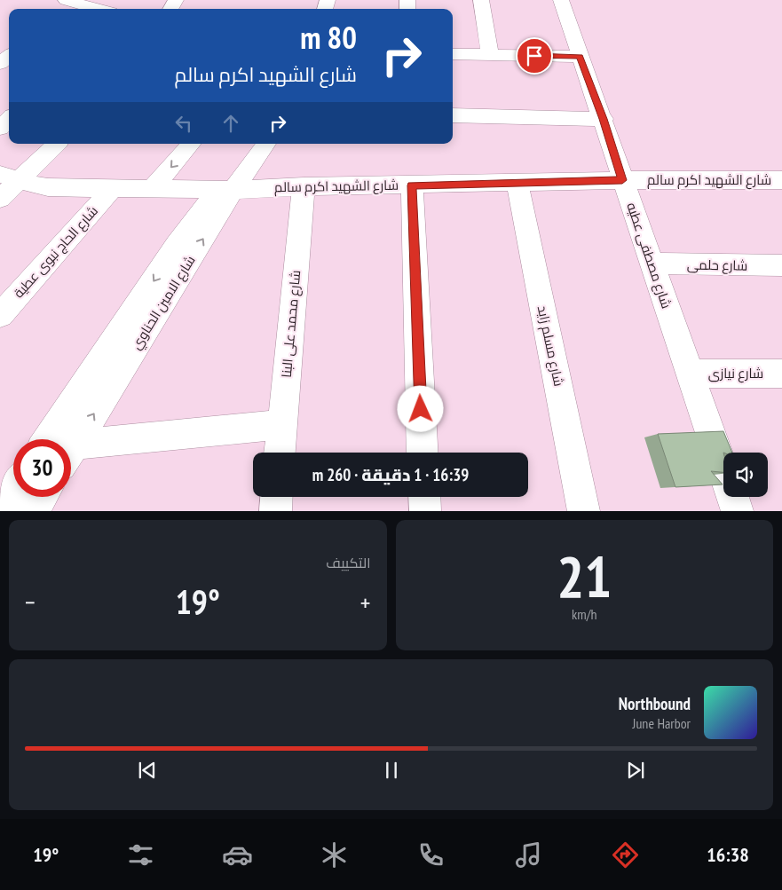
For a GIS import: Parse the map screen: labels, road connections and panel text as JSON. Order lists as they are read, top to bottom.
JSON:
{
  "streets": {
    "street": [
      "شارع الشهيد اكرم سالم",
      "شارع الحاج نبوى عطية",
      "شارع مصطفى عطيه",
      "شارع حلمى",
      "شارع الامين الحناوي",
      "شارع محمد على البنا",
      "شارع مسلم زايد",
      "شارع نيازى"
    ]
  },
  "crossings": [
    ["شارع الشهيد اكرم سالم", "شارع الحاج نبوى عطية"],
    ["شارع الشهيد اكرم سالم", "شارع مصطفى عطيه"],
    ["شارع الشهيد اكرم سالم", "شارع الامين الحناوي"],
    ["شارع الشهيد اكرم سالم", "شارع محمد على البنا"],
    ["شارع الشهيد اكرم سالم", "شارع مسلم زايد"],
    ["شارع مصطفى عطيه", "شارع حلمى"],
    ["شارع مصطفى عطيه", "شارع نيازى"]
  ],
  "page": {
    "turn": ["80 m", "شارع الشهيد اكرم سالم"],
    "limit": "30",
    "trip": "16:39 · 1 دقيقة · 260 m",
    "tile": [
      ["21", "km/h"],
      "التكييف"
    ],
    "heat": ["−", "19°", "+"],
    "song": ["Northbound", "June Harbor"],
    "tabs": ["16:38", "19°"]
  }
}
